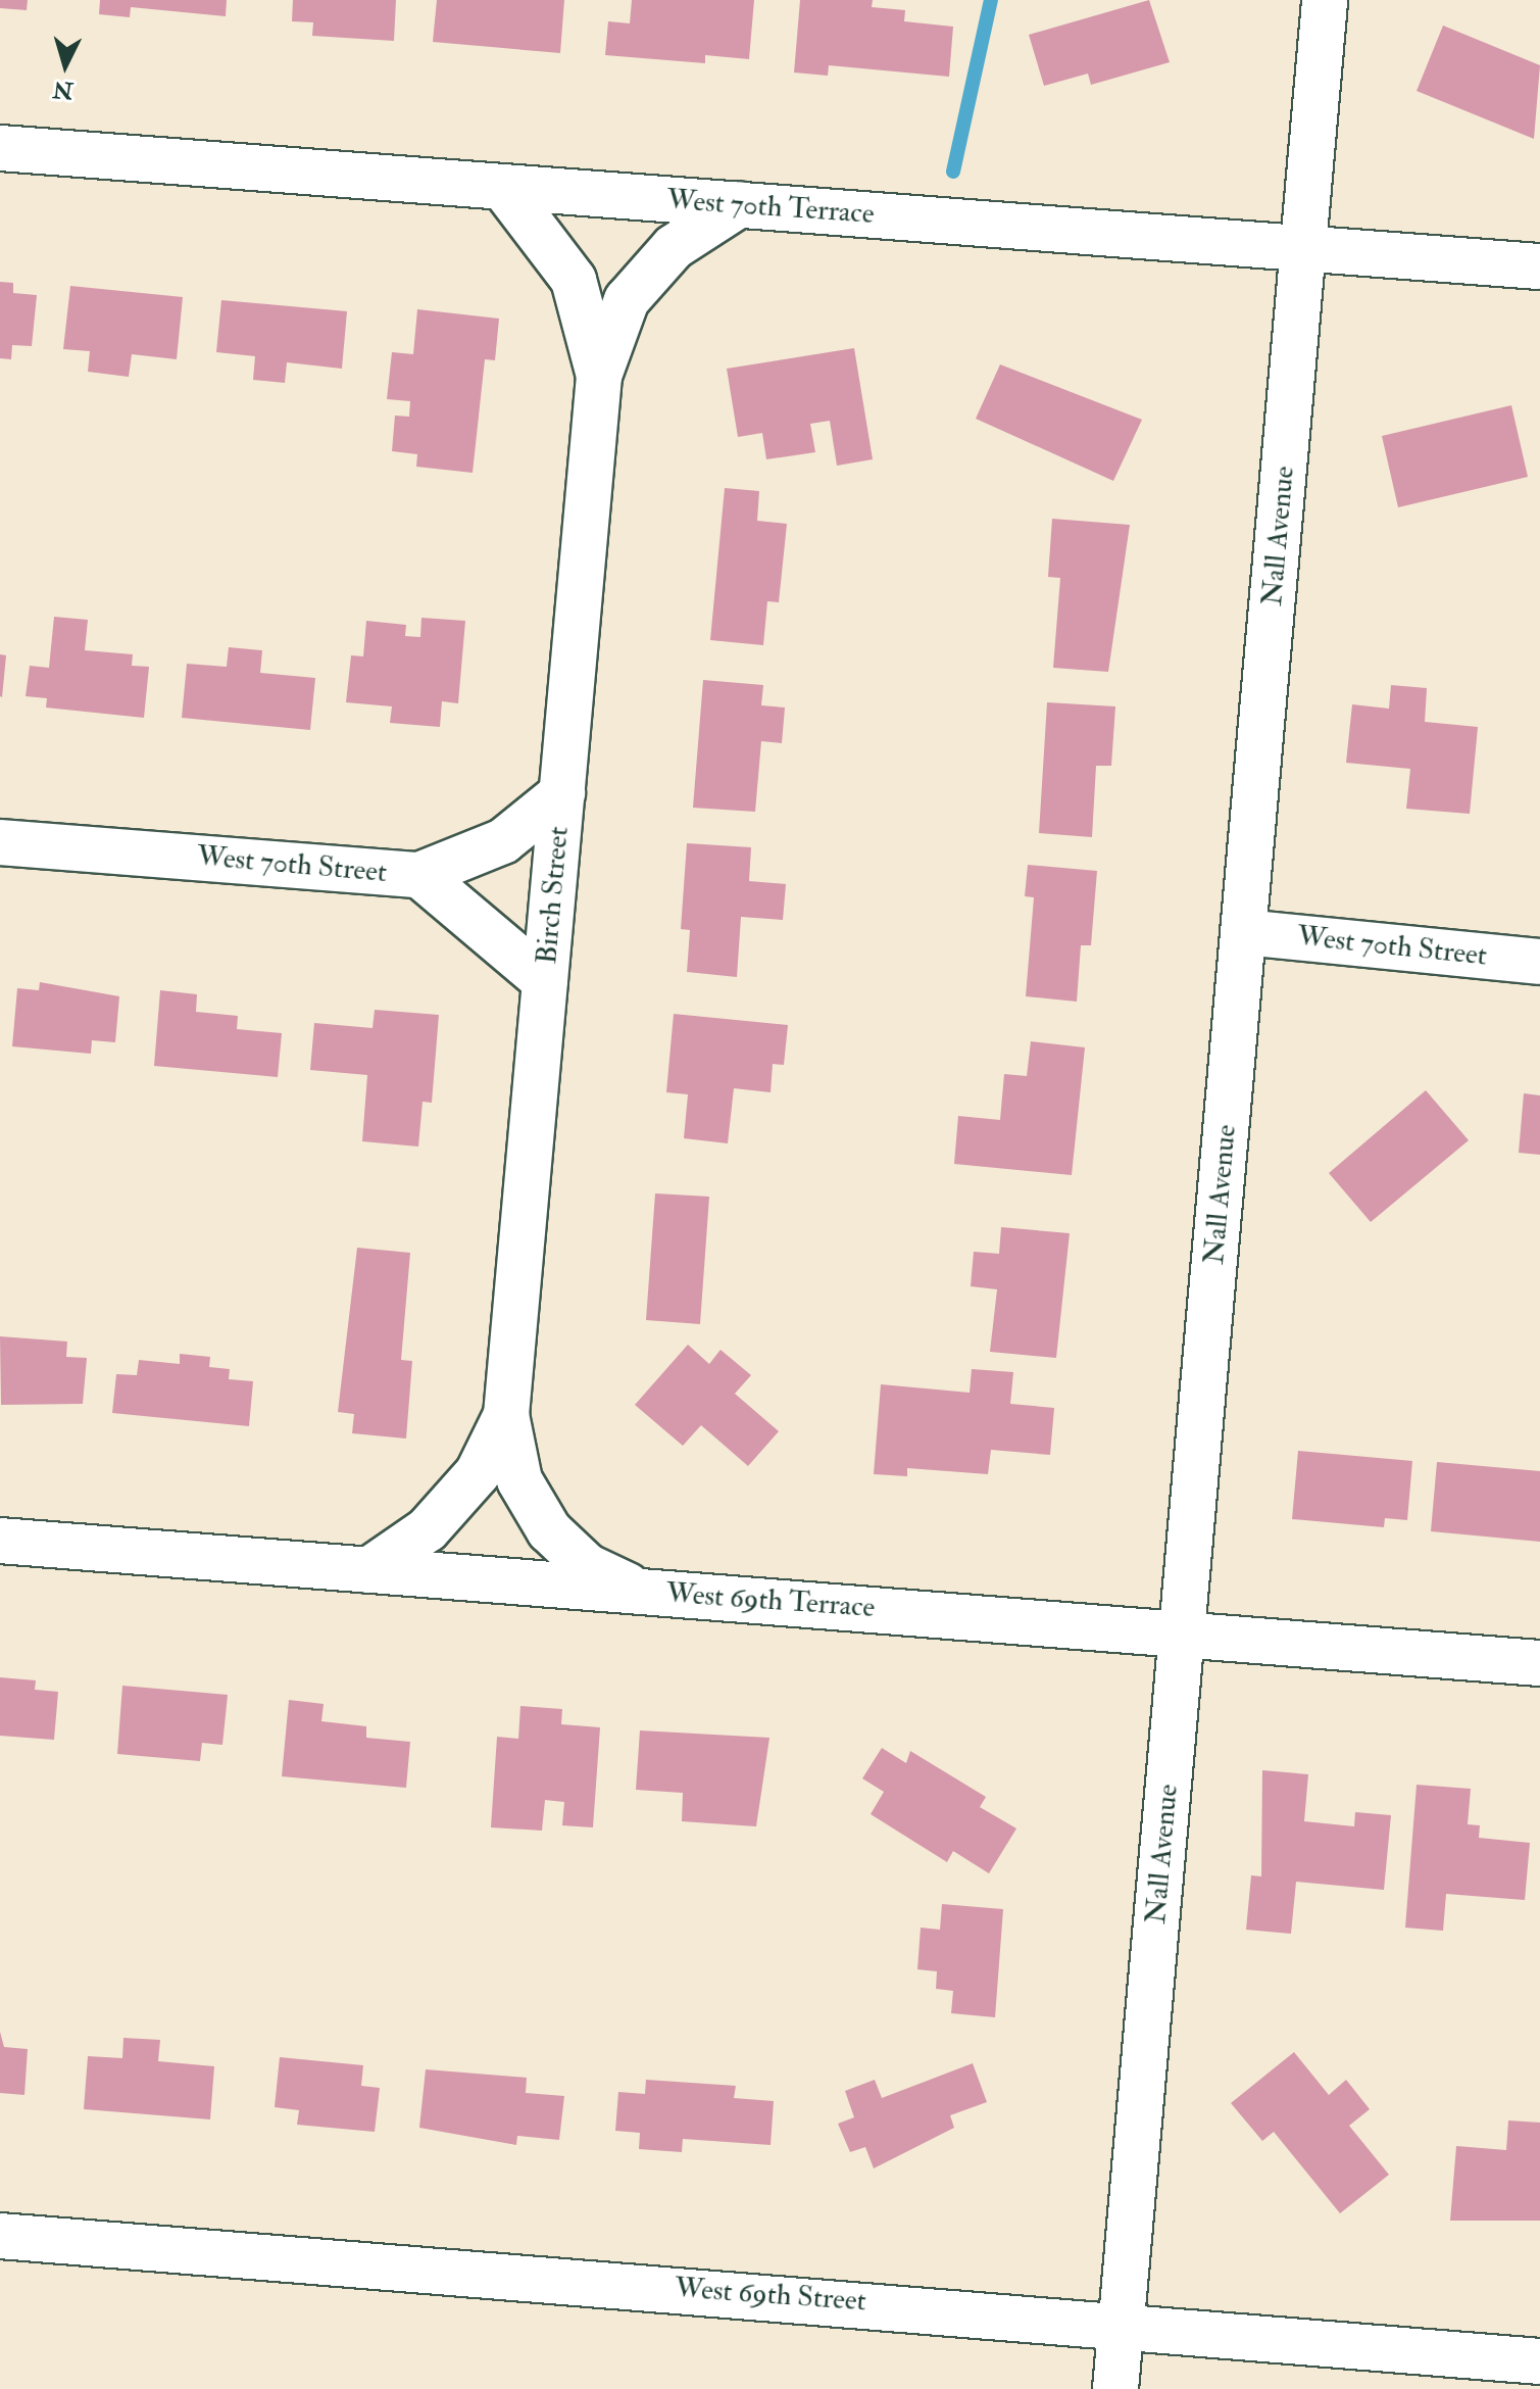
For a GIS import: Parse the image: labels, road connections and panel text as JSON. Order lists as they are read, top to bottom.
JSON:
{
  "streets": {
    "street": [
      "West 70th Terrace",
      "Nall Avenue",
      "West 70th Street",
      "Birch Street",
      "West 69th Terrace",
      "West 69th Street"
    ]
  },
  "crossings": [
    ["West 70th Terrace", "Nall Avenue"],
    ["West 70th Terrace", "Birch Street"],
    ["Nall Avenue", "West 70th Street"],
    ["Nall Avenue", "West 69th Terrace"],
    ["Nall Avenue", "West 69th Street"],
    ["West 70th Street", "Birch Street"],
    ["Birch Street", "West 69th Terrace"]
  ],
  "north": "bottom"
}
